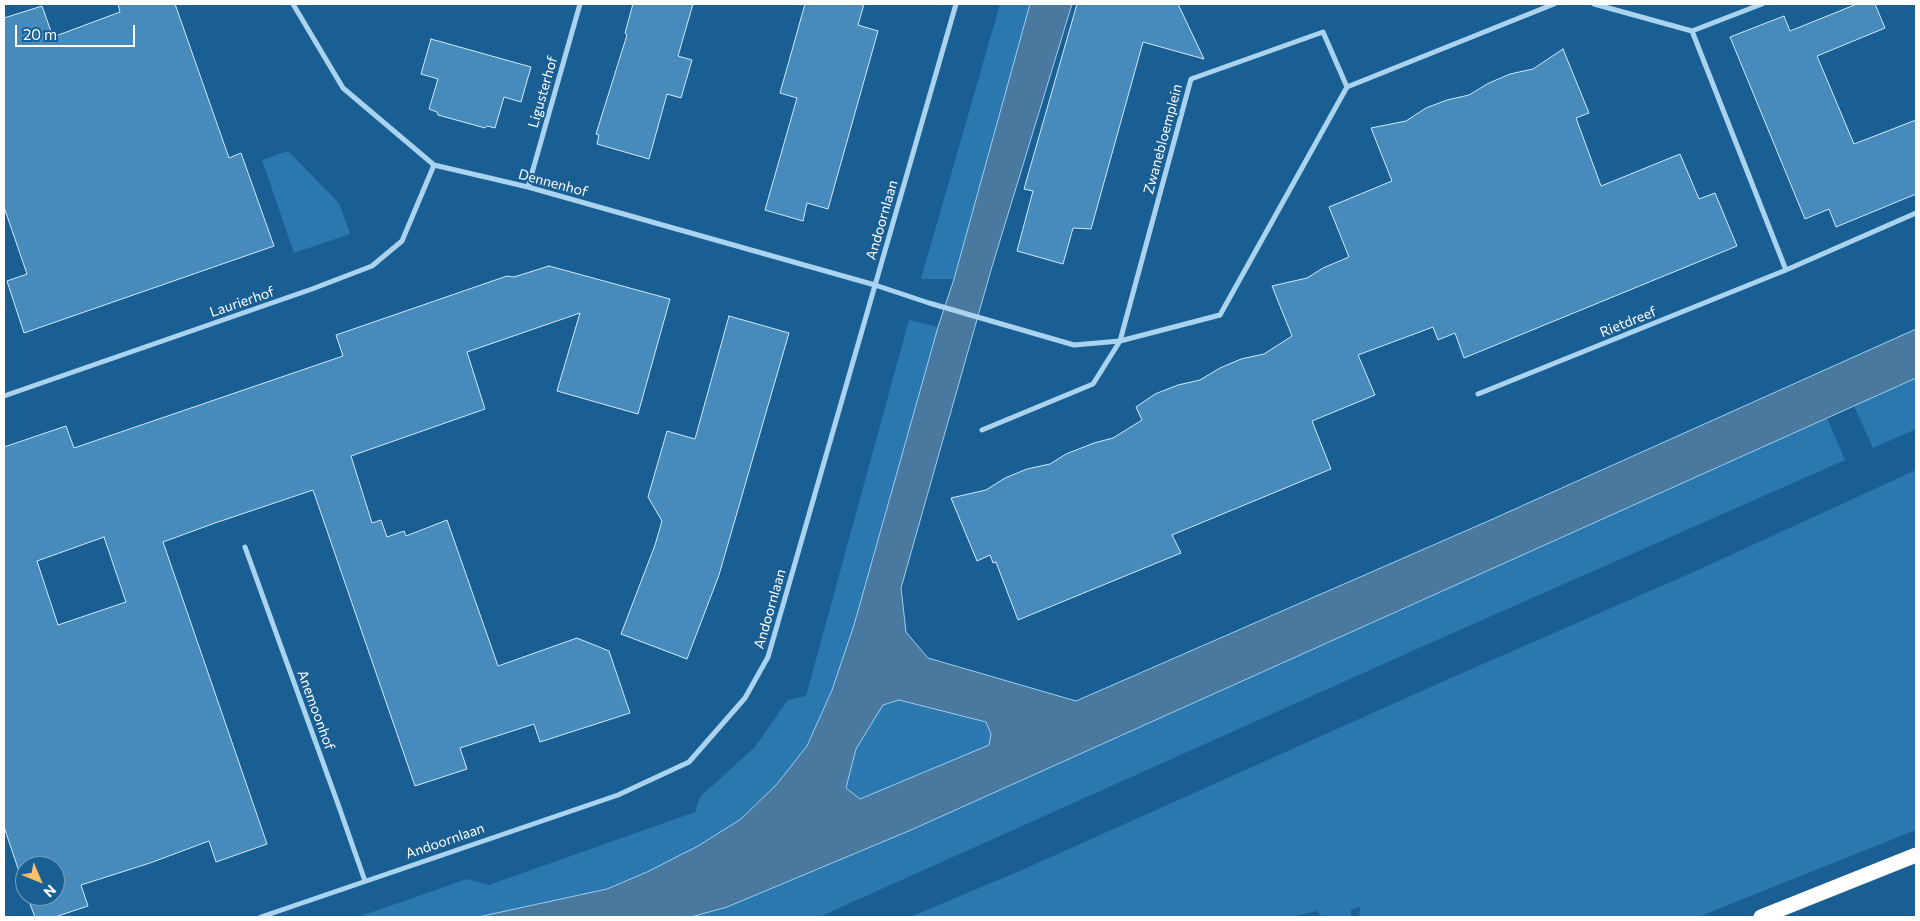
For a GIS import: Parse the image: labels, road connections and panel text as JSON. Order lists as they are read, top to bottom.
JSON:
{
  "streets": {
    "street": [
      "Ligusterhof",
      "Zwanebloemplein",
      "Dennenhof",
      "Andoornlaan",
      "Laurierhof",
      "Rietdreef",
      "Anemoonhof"
    ]
  },
  "crossings": [
    ["Ligusterhof", "Dennenhof"],
    ["Dennenhof", "Andoornlaan"],
    ["Dennenhof", "Laurierhof"],
    ["Andoornlaan", "Anemoonhof"]
  ],
  "scale_bar": "20 m",
  "north": "bottom right"
}
